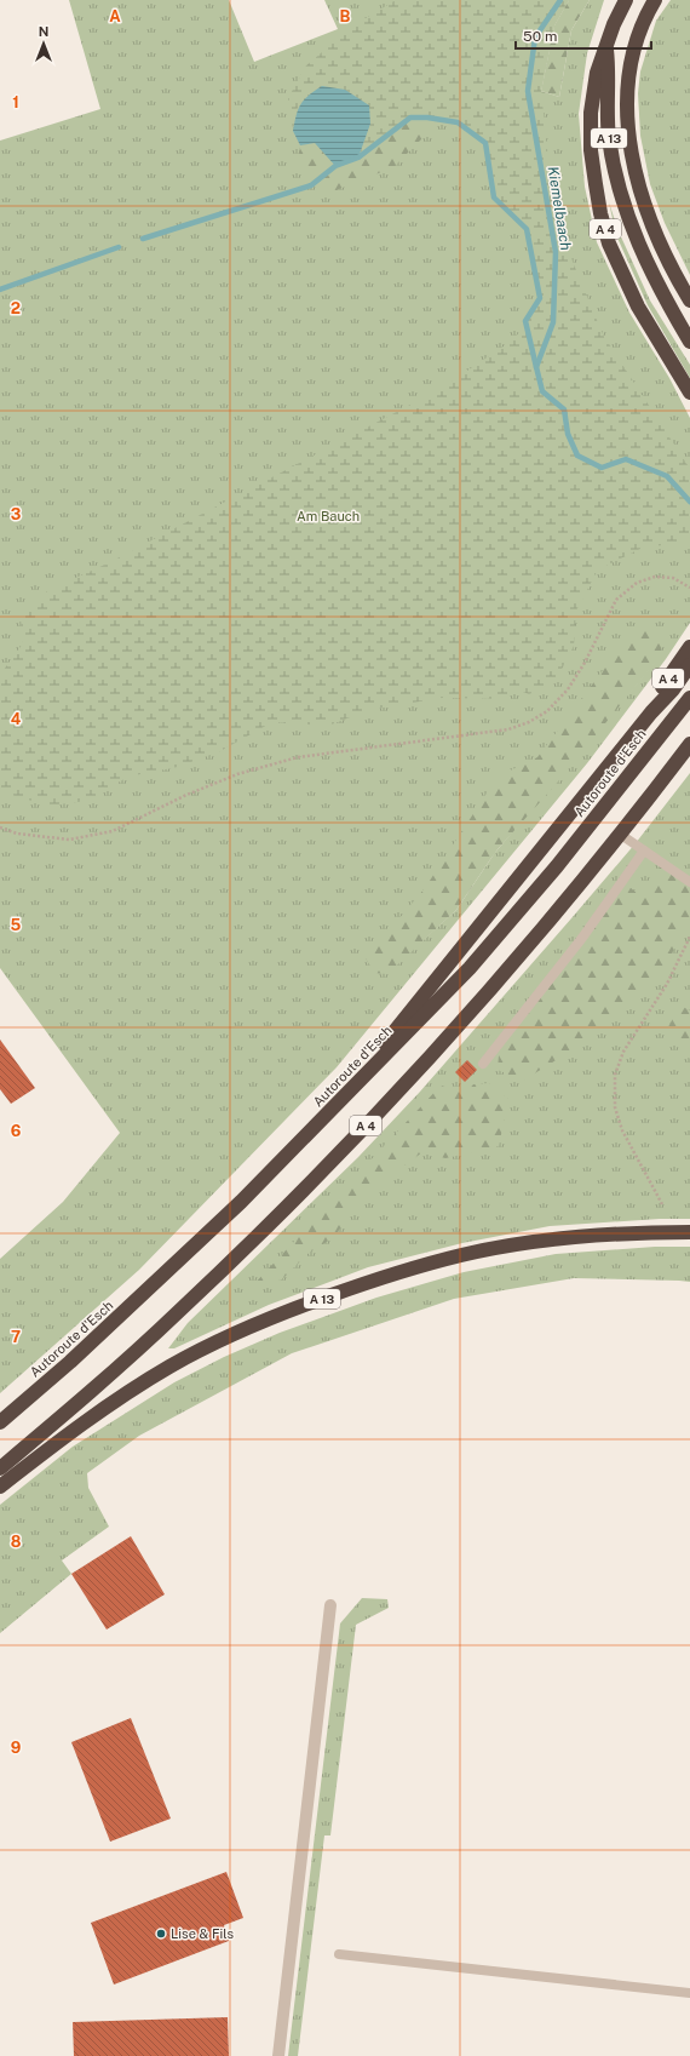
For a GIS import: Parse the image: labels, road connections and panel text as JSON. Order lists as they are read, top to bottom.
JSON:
{
  "streets": {
    "highway": ["A 13", "A 4", "Autoroute d'Esch"]
  },
  "crossings": [
    ["A 13", "A 4"],
    ["A 4", "Autoroute d'Esch"]
  ],
  "water": ["Kiemelbaach"],
  "parks": ["Am Bauch"],
  "places": ["Lise & Fils"],
  "scale_bar": "50 m",
  "north": "top",
  "grid": {
    "columns": ["A", "B"],
    "rows": [
      "1",
      "2",
      "3",
      "4",
      "5",
      "6",
      "7",
      "8",
      "9"
    ]
  }
}
